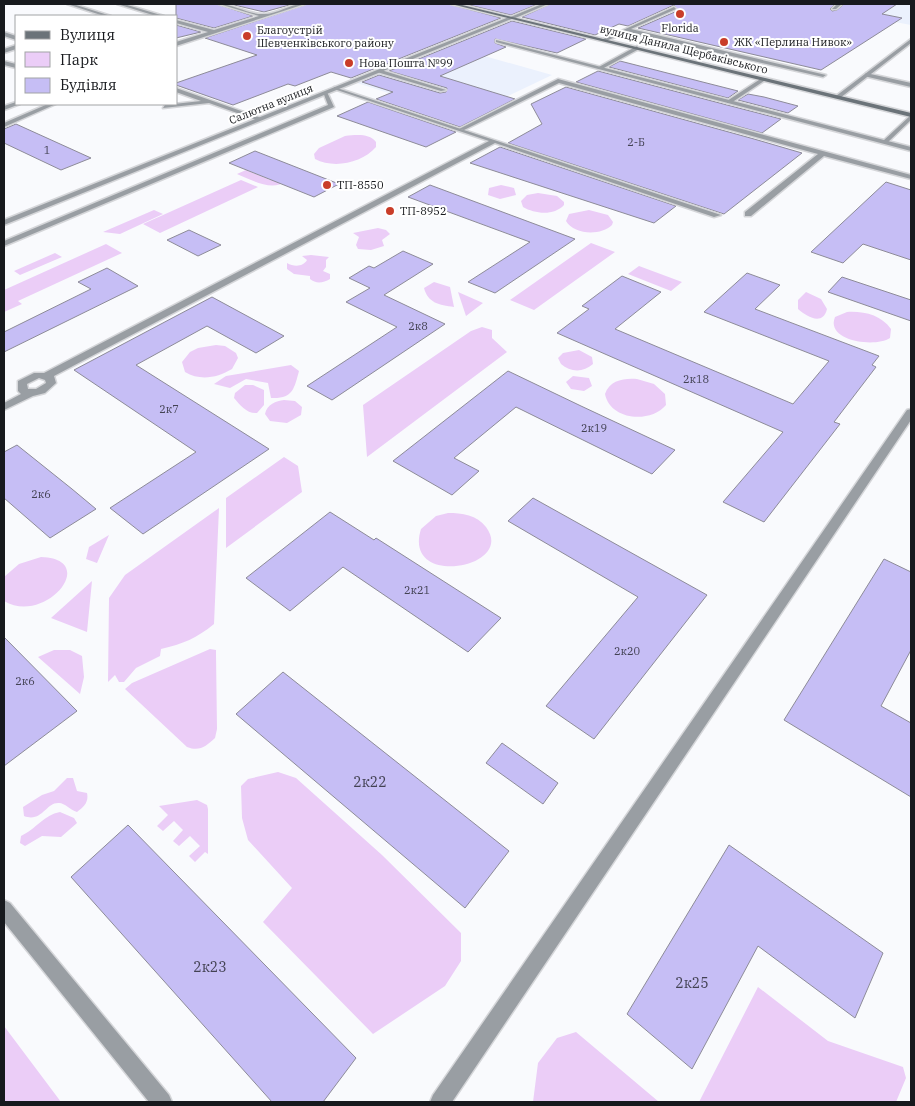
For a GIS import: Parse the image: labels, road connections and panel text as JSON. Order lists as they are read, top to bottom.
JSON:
{
  "streets": {
    "main road": ["вулиця Данила Щербаківського"],
    "street": ["Салютна вулиця"]
  },
  "crossings": [
    ["вулиця Данила Щербаківського", "Салютна вулиця"]
  ],
  "places": [
    "Florida",
    "Благоустрій Шевченківського району",
    "ЖК «Перлина Нивок»",
    "Нова Пошта №99",
    "ТП-8550",
    "ТП-8952"
  ],
  "house_numbers": [
    "2-Б",
    "1",
    "2к8",
    "2к18",
    "2к7",
    "2к19",
    "2к6",
    "2к21",
    "2к20",
    "2к6",
    "2к22",
    "2к23",
    "2к25"
  ],
  "legend": ["Вулиця", "Парк", "Будівля"]
}
